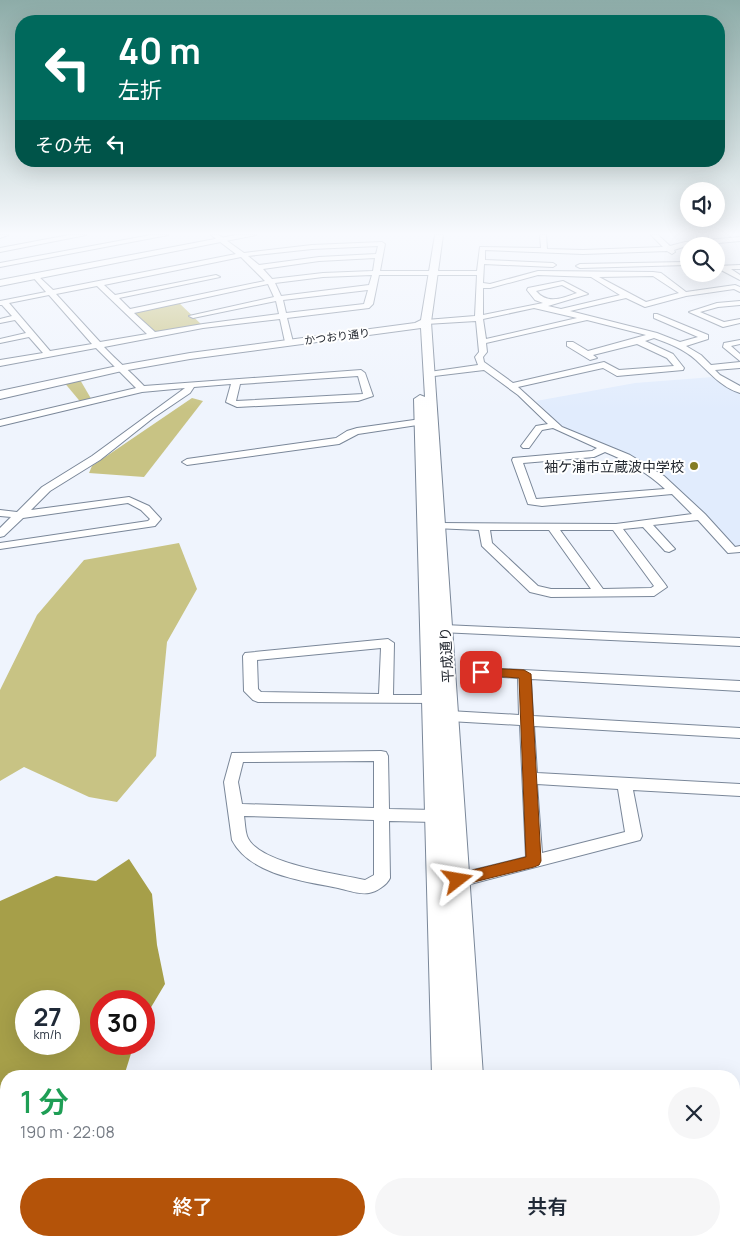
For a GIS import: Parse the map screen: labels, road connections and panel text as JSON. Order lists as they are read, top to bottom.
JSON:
{
  "streets": {
    "street": ["かつおり通り", "平成通り"]
  },
  "crossings": [
    ["かつおり通り", "平成通り"]
  ],
  "places": ["袖ケ浦市立蔵波中学校"],
  "page": {
    "turn": ["40 m", "左折"],
    "then": "その先",
    "speed": "27 km/h",
    "limit": "30",
    "heading": ["1 分", "190 m · 22:08"],
    "buttons": ["終了", "共有"]
  }
}
